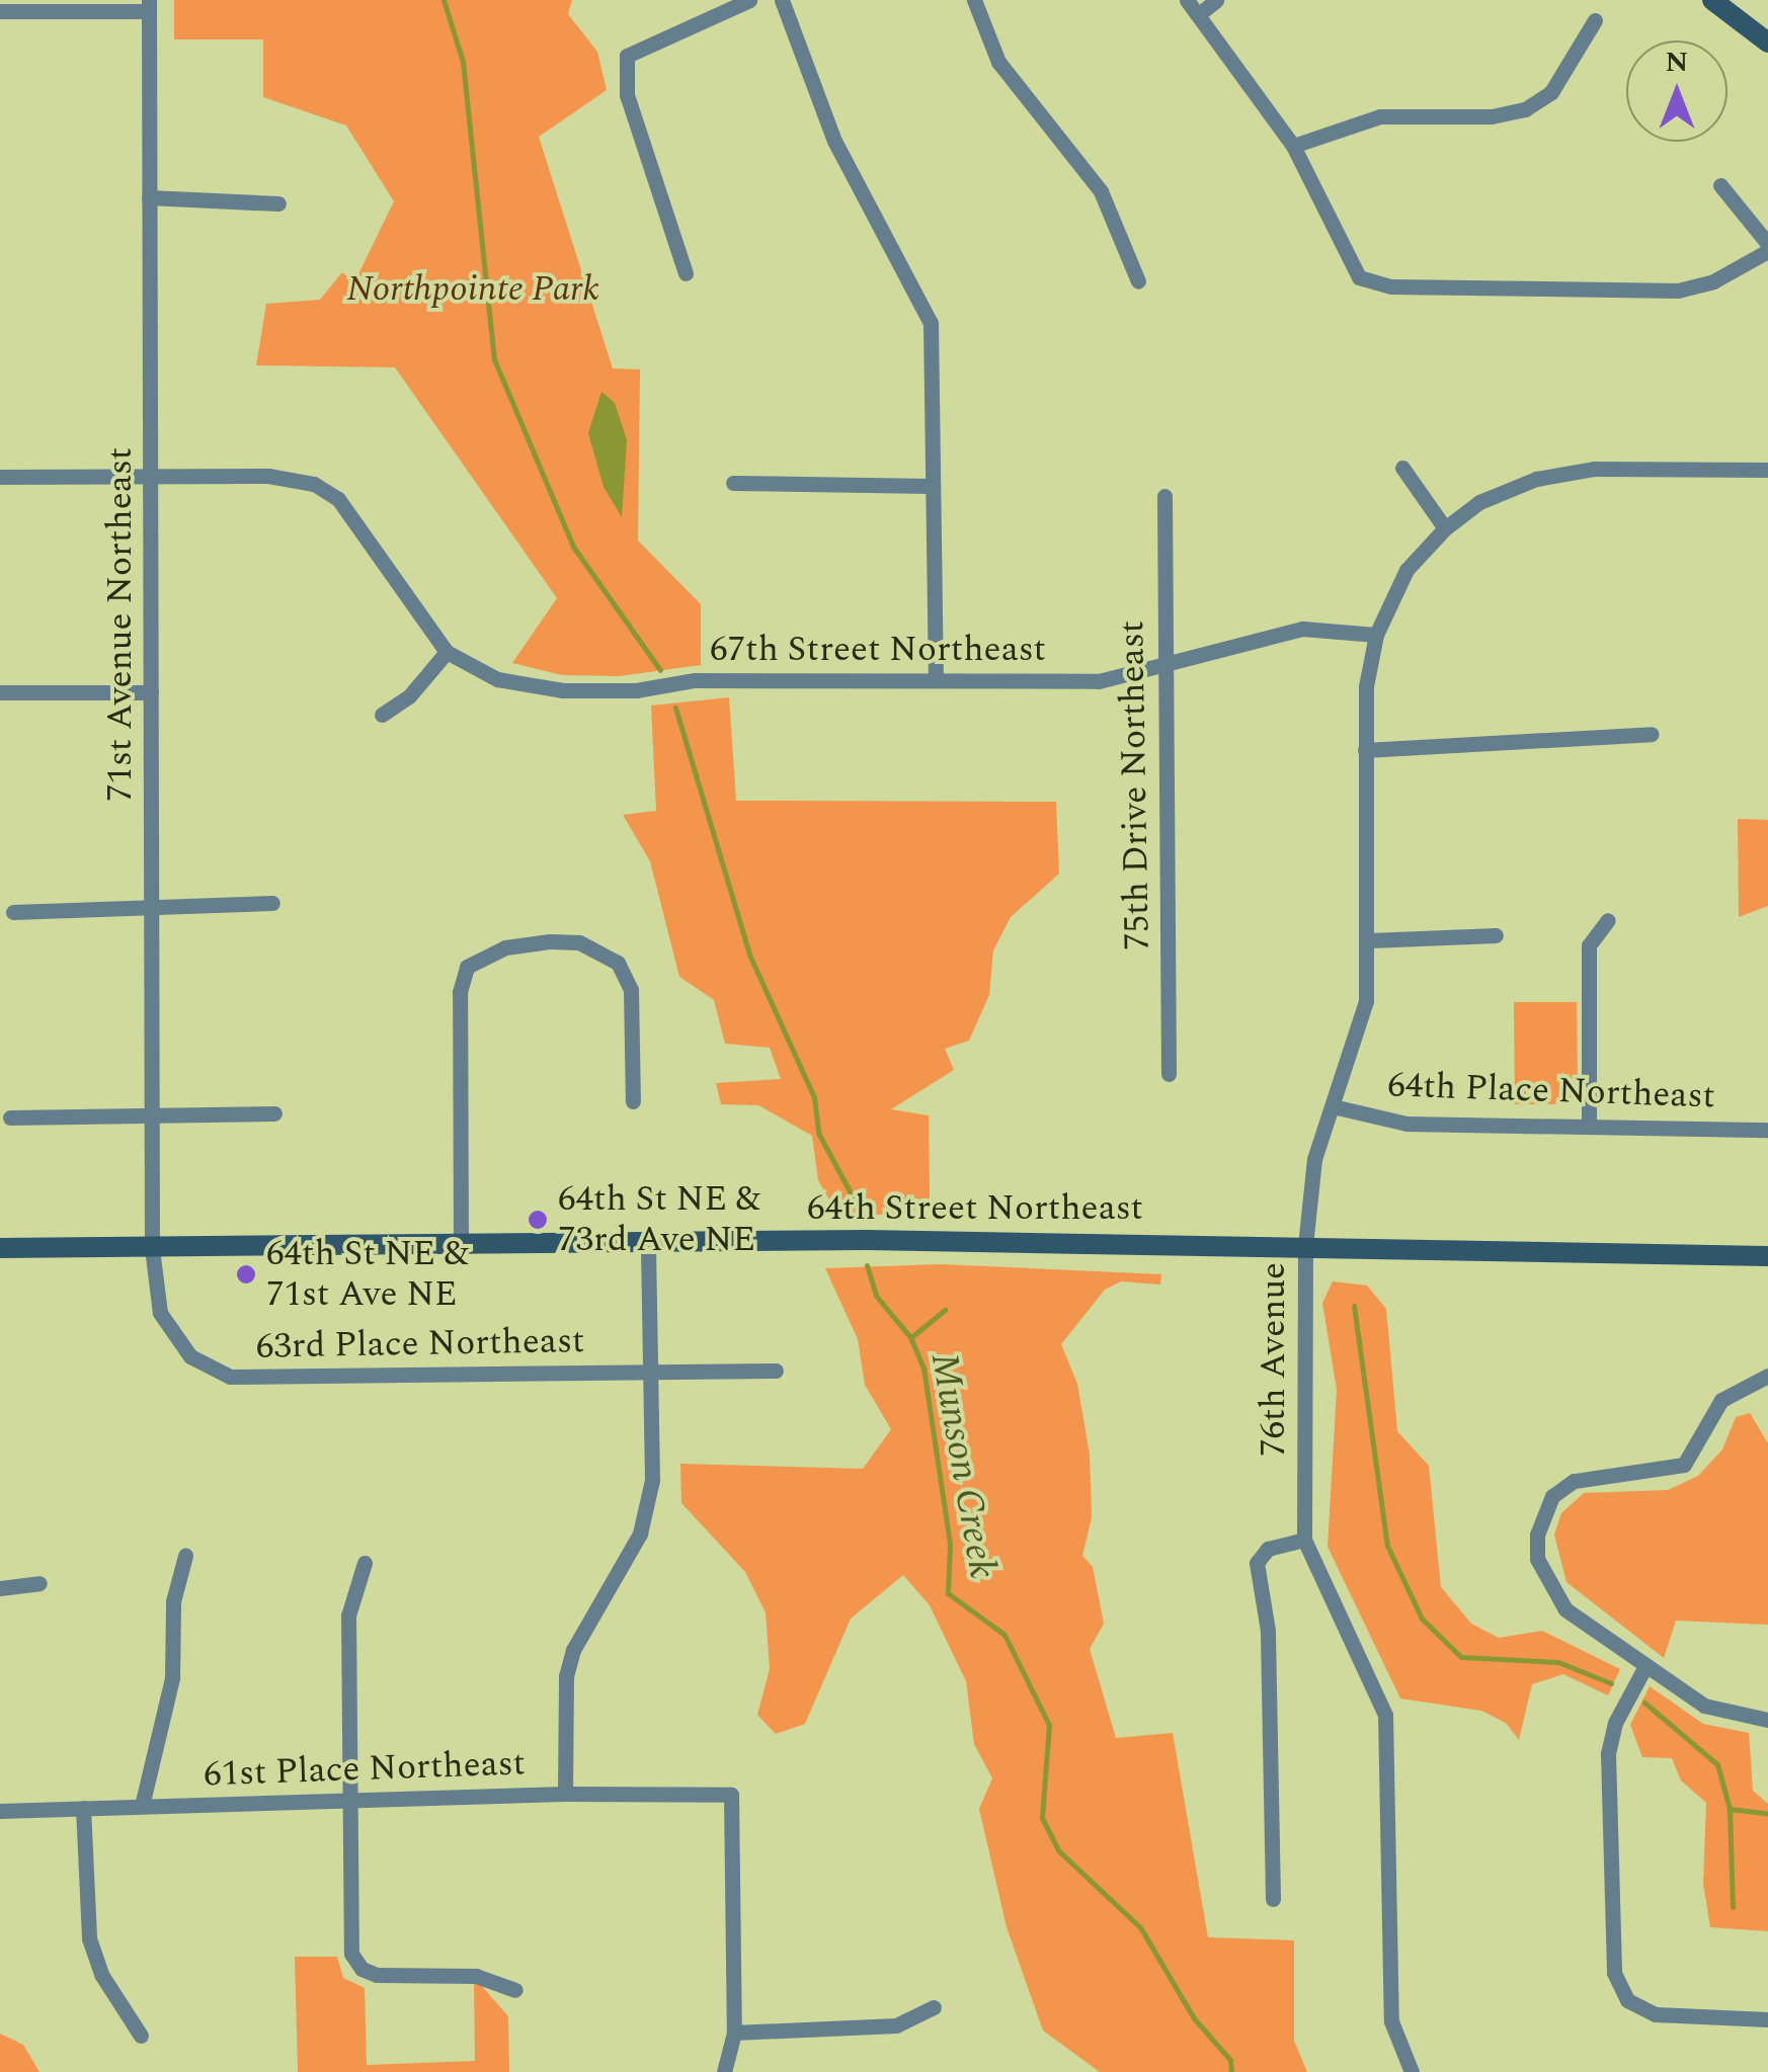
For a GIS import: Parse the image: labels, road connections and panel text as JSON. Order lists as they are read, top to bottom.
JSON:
{
  "streets": {
    "main road": ["64th Street Northeast"],
    "street": [
      "71st Avenue Northeast",
      "67th Street Northeast",
      "75th Drive Northeast",
      "64th Place Northeast",
      "63rd Place Northeast",
      "76th Avenue",
      "61st Place Northeast"
    ]
  },
  "crossings": [
    ["71st Avenue Northeast", "67th Street Northeast"],
    ["71st Avenue Northeast", "64th Street Northeast"],
    ["71st Avenue Northeast", "63rd Place Northeast"],
    ["67th Street Northeast", "75th Drive Northeast"],
    ["67th Street Northeast", "76th Avenue"],
    ["64th Place Northeast", "76th Avenue"],
    ["64th Street Northeast", "63rd Place Northeast"],
    ["64th Street Northeast", "76th Avenue"]
  ],
  "water": ["Munson Creek"],
  "parks": ["Northpointe Park"],
  "places": ["64th St NE & 73rd Ave NE", "64th St NE & 71st Ave NE"],
  "north": "top"
}
